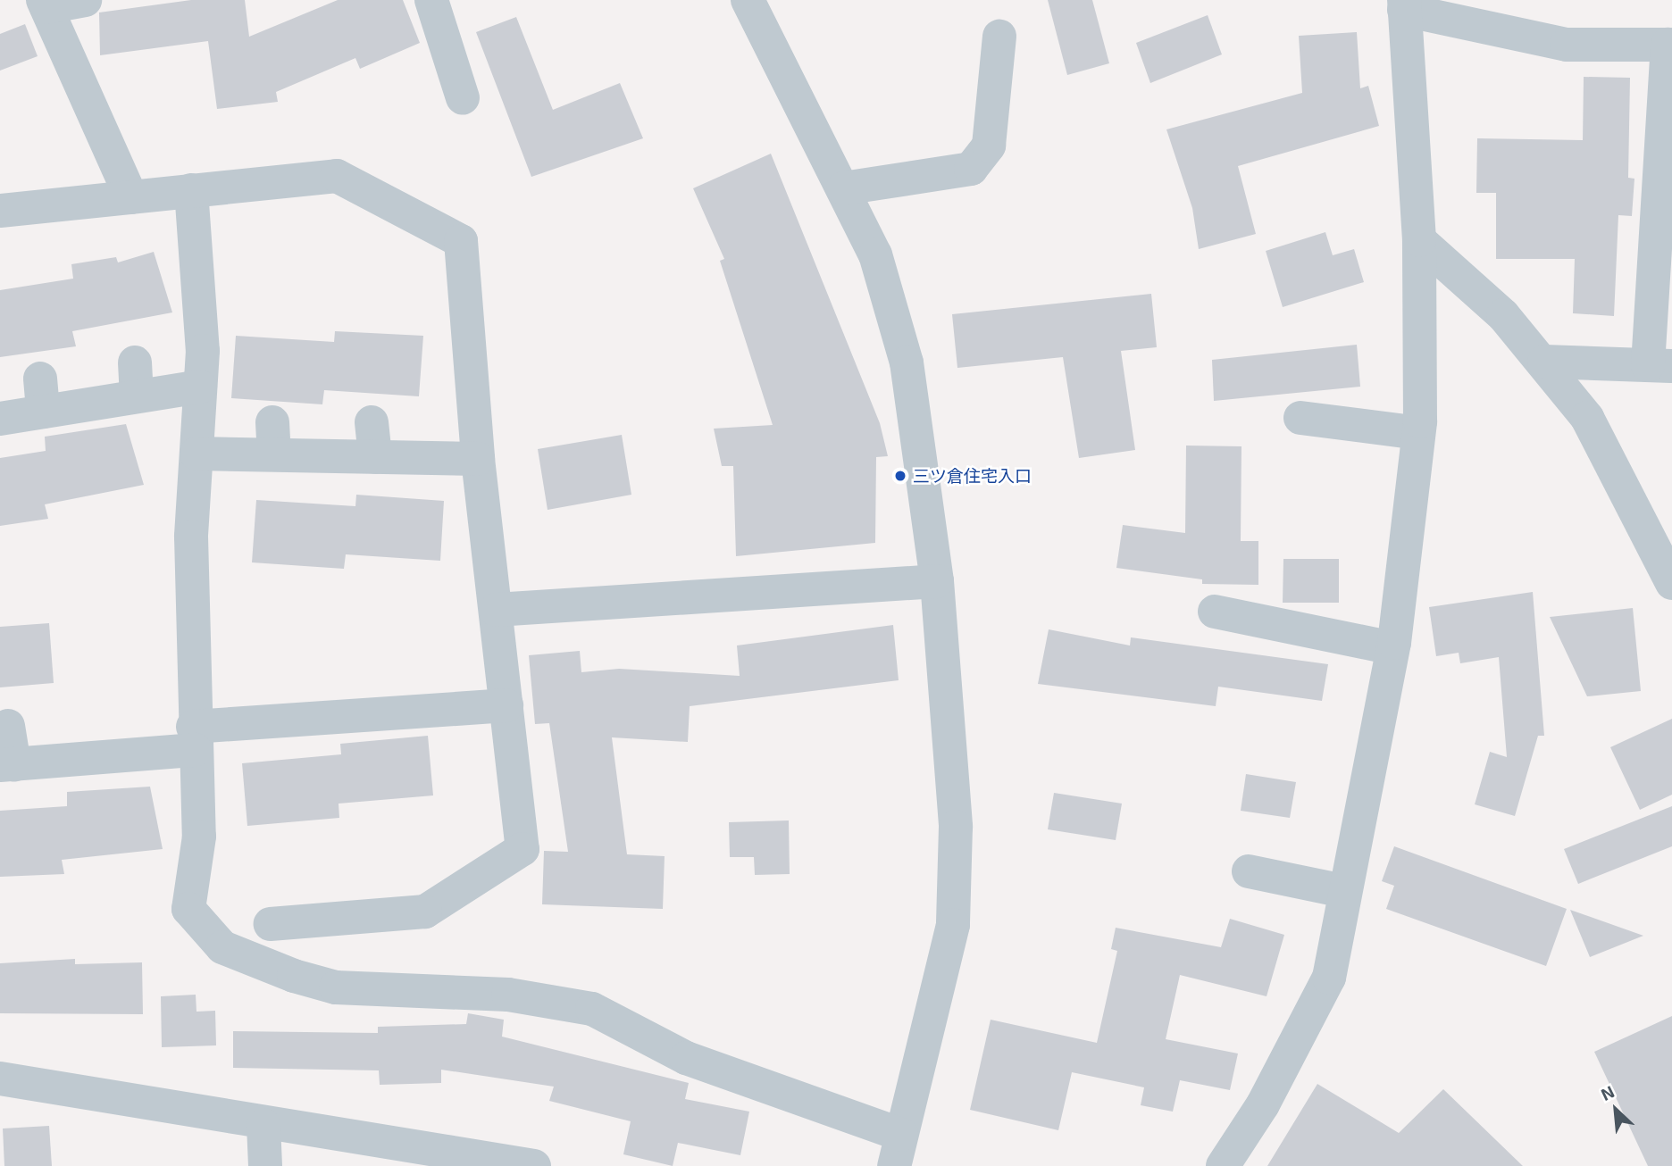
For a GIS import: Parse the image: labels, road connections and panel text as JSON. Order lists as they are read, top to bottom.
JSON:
{
  "places": ["三ツ倉住宅入口"],
  "north": "top left"
}
